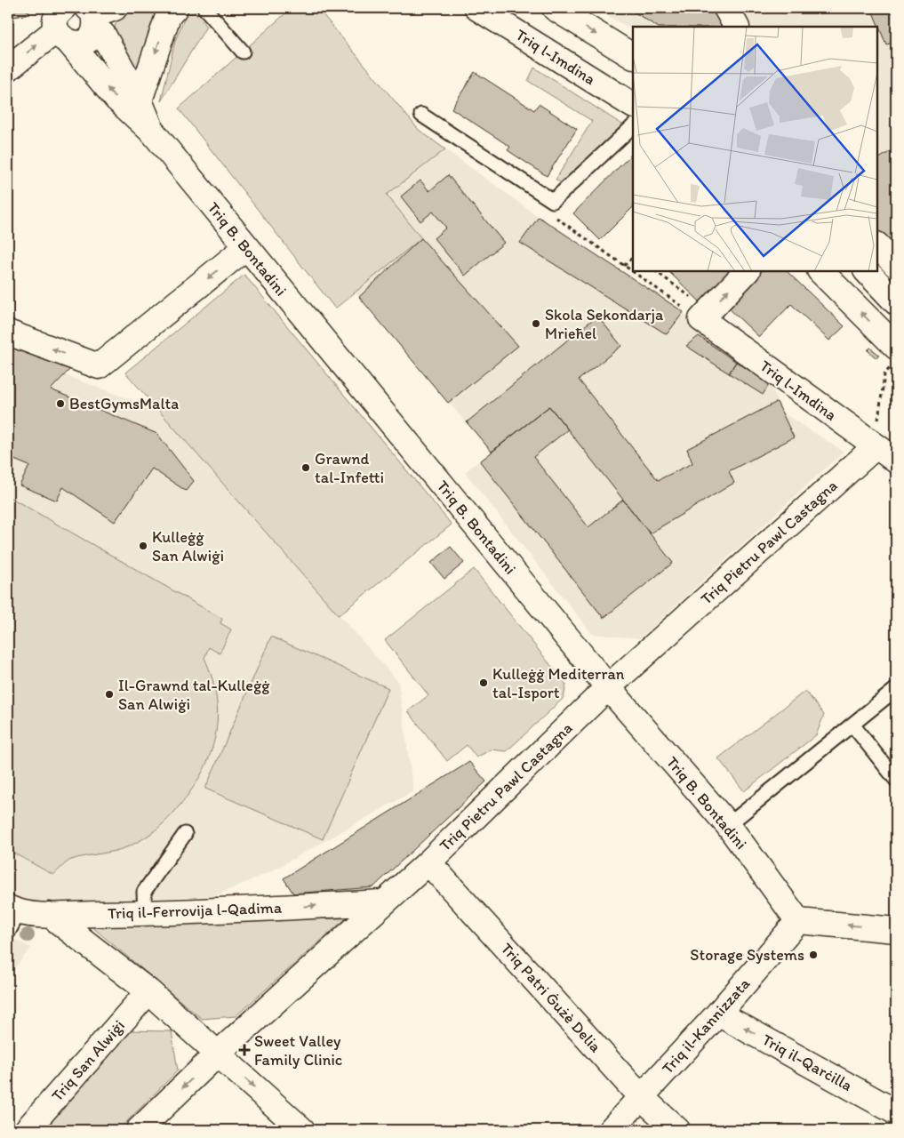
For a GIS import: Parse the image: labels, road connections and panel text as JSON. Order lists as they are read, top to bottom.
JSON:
{
  "streets": {
    "street": [
      "Triq l-Imdina",
      "Triq B. Bontadini",
      "Triq Pietru Pawl Castagna",
      "Triq il-Ferrovija l-Qadima",
      "Triq Patri Ġużè Delia",
      "Triq il-Kannizzata",
      "Triq San Alwiġi",
      "Triq il-Qarċilla"
    ]
  },
  "crossings": [
    ["Triq l-Imdina", "Triq Pietru Pawl Castagna"],
    ["Triq B. Bontadini", "Triq Pietru Pawl Castagna"],
    ["Triq B. Bontadini", "Triq il-Kannizzata"],
    ["Triq Pietru Pawl Castagna", "Triq il-Ferrovija l-Qadima"],
    ["Triq Pietru Pawl Castagna", "Triq Patri Ġużè Delia"],
    ["Triq Patri Ġużè Delia", "Triq il-Kannizzata"],
    ["Triq il-Kannizzata", "Triq il-Qarċilla"]
  ],
  "one_way": ["Triq il-Ferrovija l-Qadima"],
  "places": {
    "other": [
      "Skola Sekondarja Mrieħel",
      "BestGymsMalta",
      "Grawnd tal-Infetti",
      "Kulleġġ San Alwiġi",
      "Kulleġġ Mediterran tal-Isport",
      "Il-Grawnd tal-Kulleġġ San Alwiġi",
      "Storage Systems"
    ],
    "health": ["Sweet Valley Family Clinic"]
  }
}
